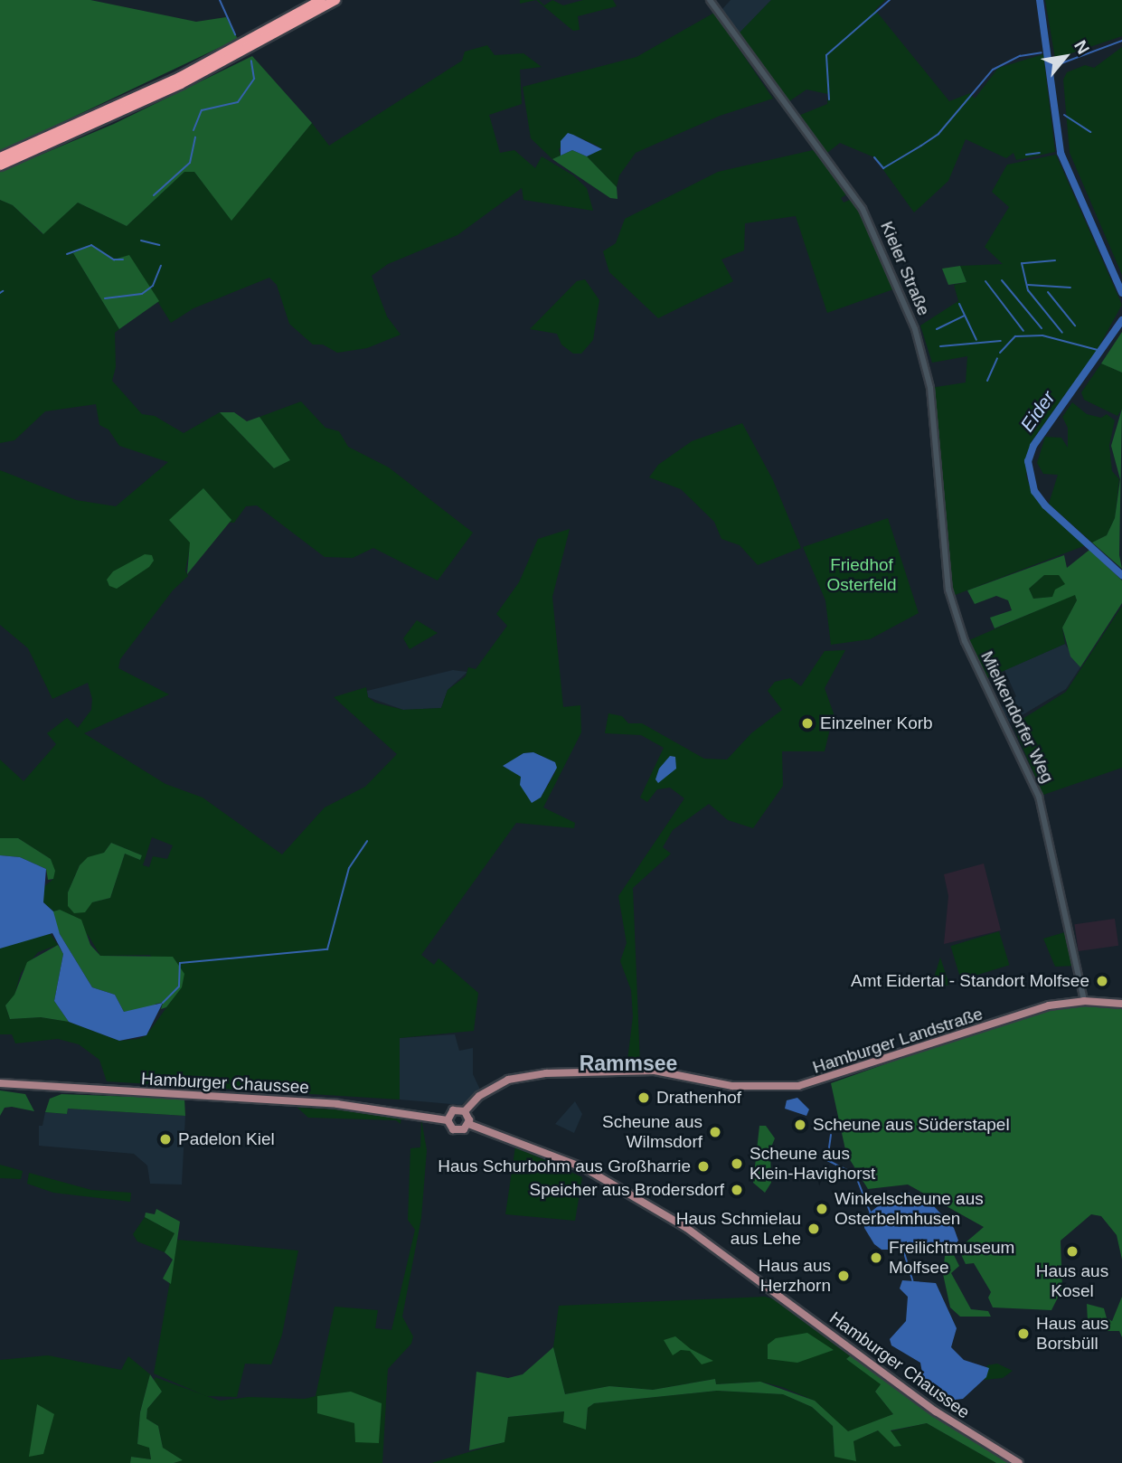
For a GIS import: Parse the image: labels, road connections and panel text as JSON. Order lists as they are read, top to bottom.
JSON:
{
  "streets": {
    "main road": ["Hamburger Landstraße", "Hamburger Chaussee"],
    "street": ["Kieler Straße", "Mielkendorfer Weg"]
  },
  "crossings": [
    ["Kieler Straße", "Mielkendorfer Weg"],
    ["Mielkendorfer Weg", "Hamburger Landstraße"],
    ["Hamburger Landstraße", "Hamburger Chaussee"]
  ],
  "districts": ["Rammsee"],
  "water": ["Eider"],
  "parks": ["Friedhof Osterfeld"],
  "places": [
    "Einzelner Korb",
    "Amt Eidertal - Standort Molfsee",
    "Drathenhof",
    "Scheune aus Süderstapel",
    "Scheune aus Wilmsdorf",
    "Padelon Kiel",
    "Scheune aus Klein-Havighorst",
    "Haus Schurbohm aus Großharrie",
    "Speicher aus Brodersdorf",
    "Winkelscheune aus Osterbelmhusen",
    "Haus Schmielau aus Lehe",
    "Haus aus Kosel",
    "Freilichtmuseum Molfsee",
    "Haus aus Herzhorn",
    "Haus aus Borsbüll"
  ],
  "north": "top right"
}
